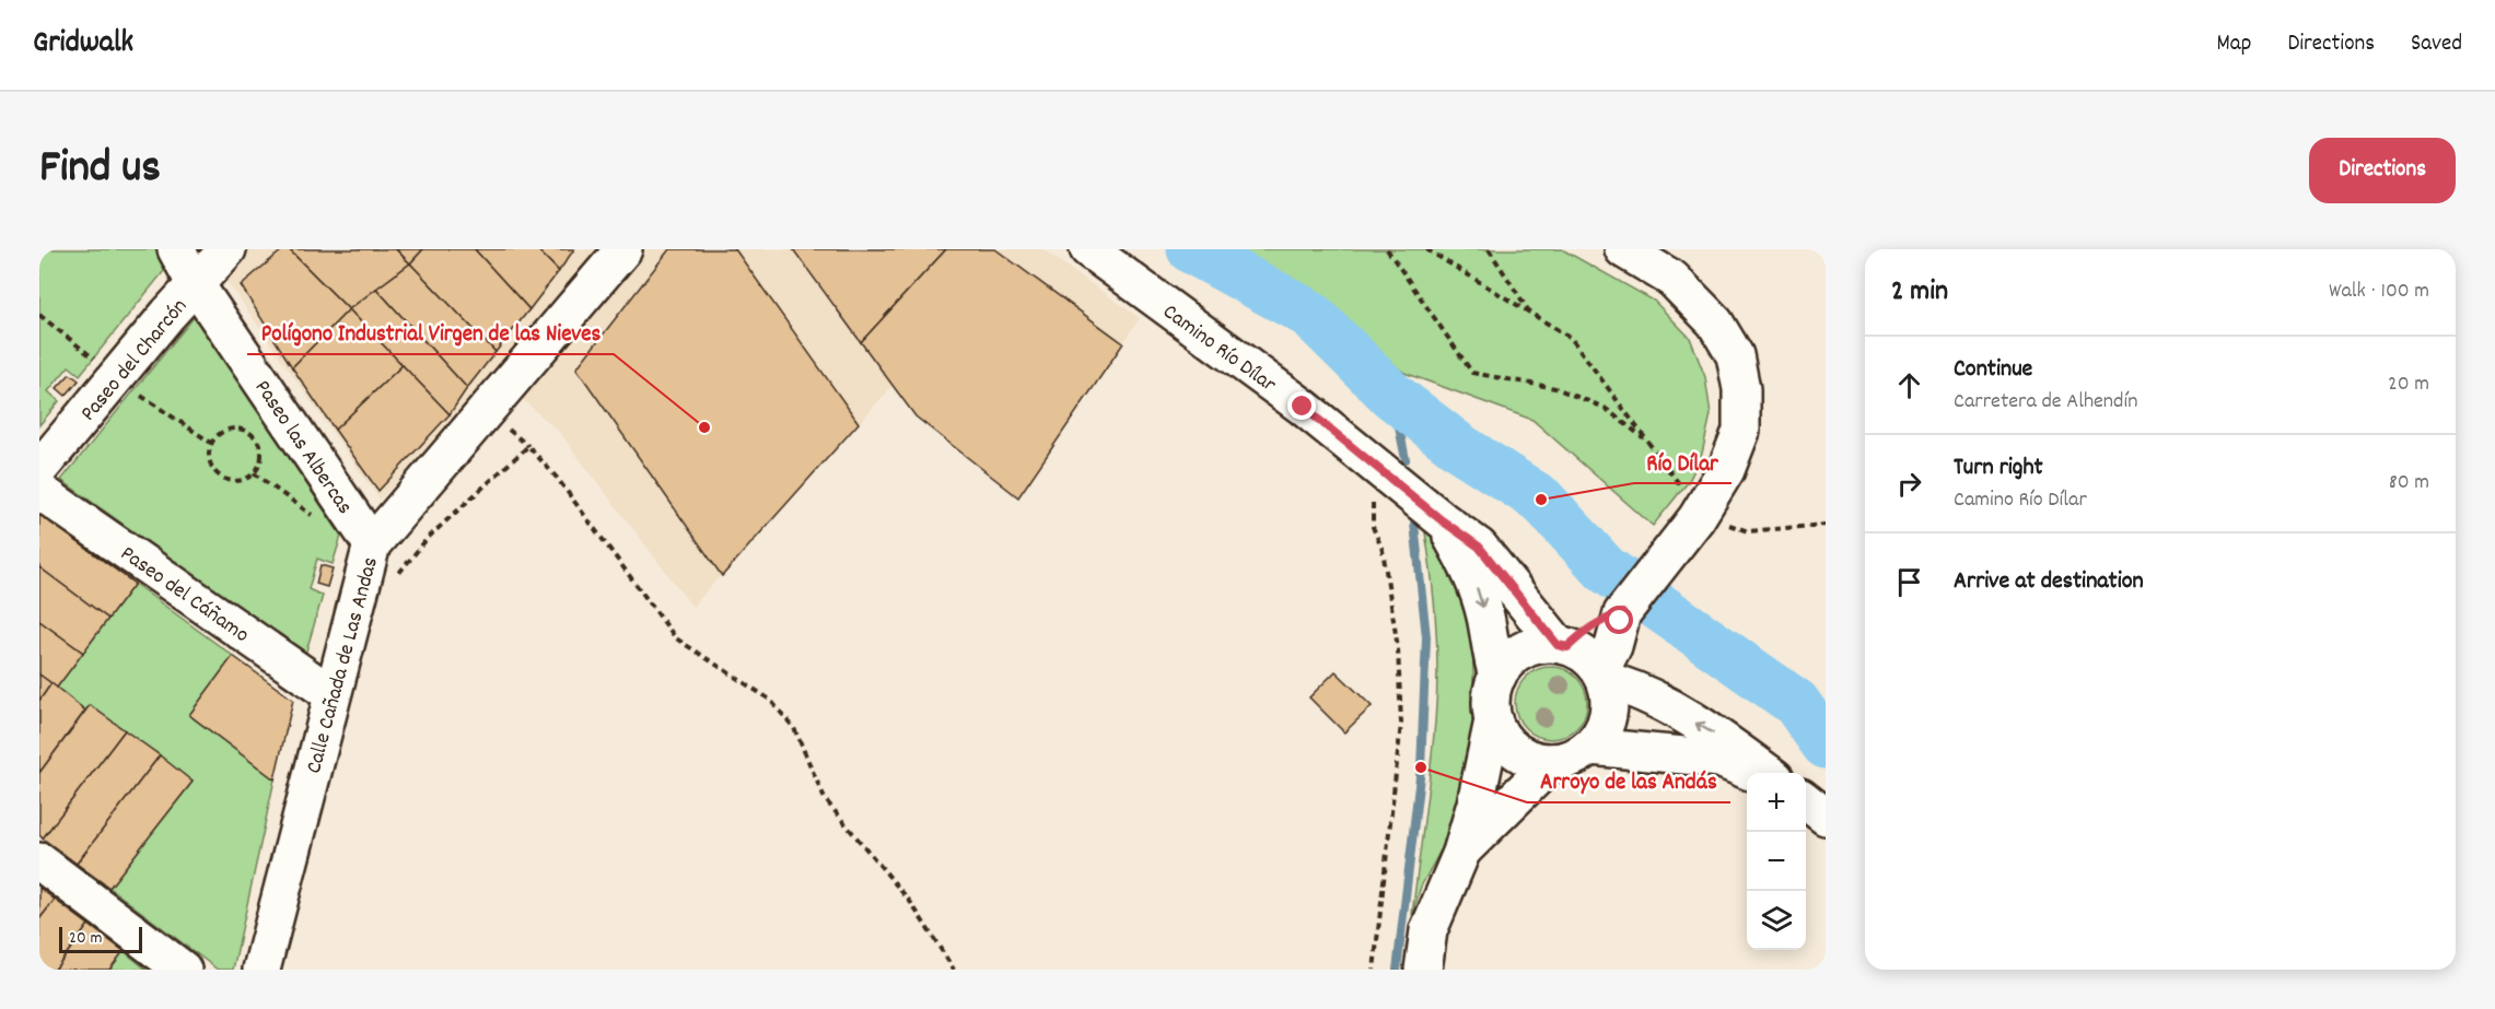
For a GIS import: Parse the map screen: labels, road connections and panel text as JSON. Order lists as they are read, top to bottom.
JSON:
{
  "streets": {
    "street": [
      "Camino Río Dílar",
      "Paseo del Charcón",
      "Paseo las Albercas",
      "Paseo del Cáñamo",
      "Calle Cañada de Las Andas"
    ]
  },
  "crossings": [
    ["Paseo del Charcón", "Paseo las Albercas"],
    ["Paseo las Albercas", "Calle Cañada de Las Andas"],
    ["Paseo del Cáñamo", "Calle Cañada de Las Andas"]
  ],
  "places": ["Polígono Industrial Virgen de las Nieves", "Río Dílar", "Arroyo de las Andás"],
  "scale_bar": "20 m",
  "page": {
    "header": "Gridwalk",
    "nav": ["Map", "Directions", "Saved"],
    "title": "Find us",
    "buttons": "Directions",
    "heading": ["2 min", "Walk · 100 m"],
    "list": [
      ["Continue", "Carretera de Alhendín", "20 m"],
      ["Turn right", "Camino Río Dílar", "80 m"],
      "Arrive at destination"
    ],
    "map_buttons": ["+", "−"],
    "scale": "20 m"
  }
}
